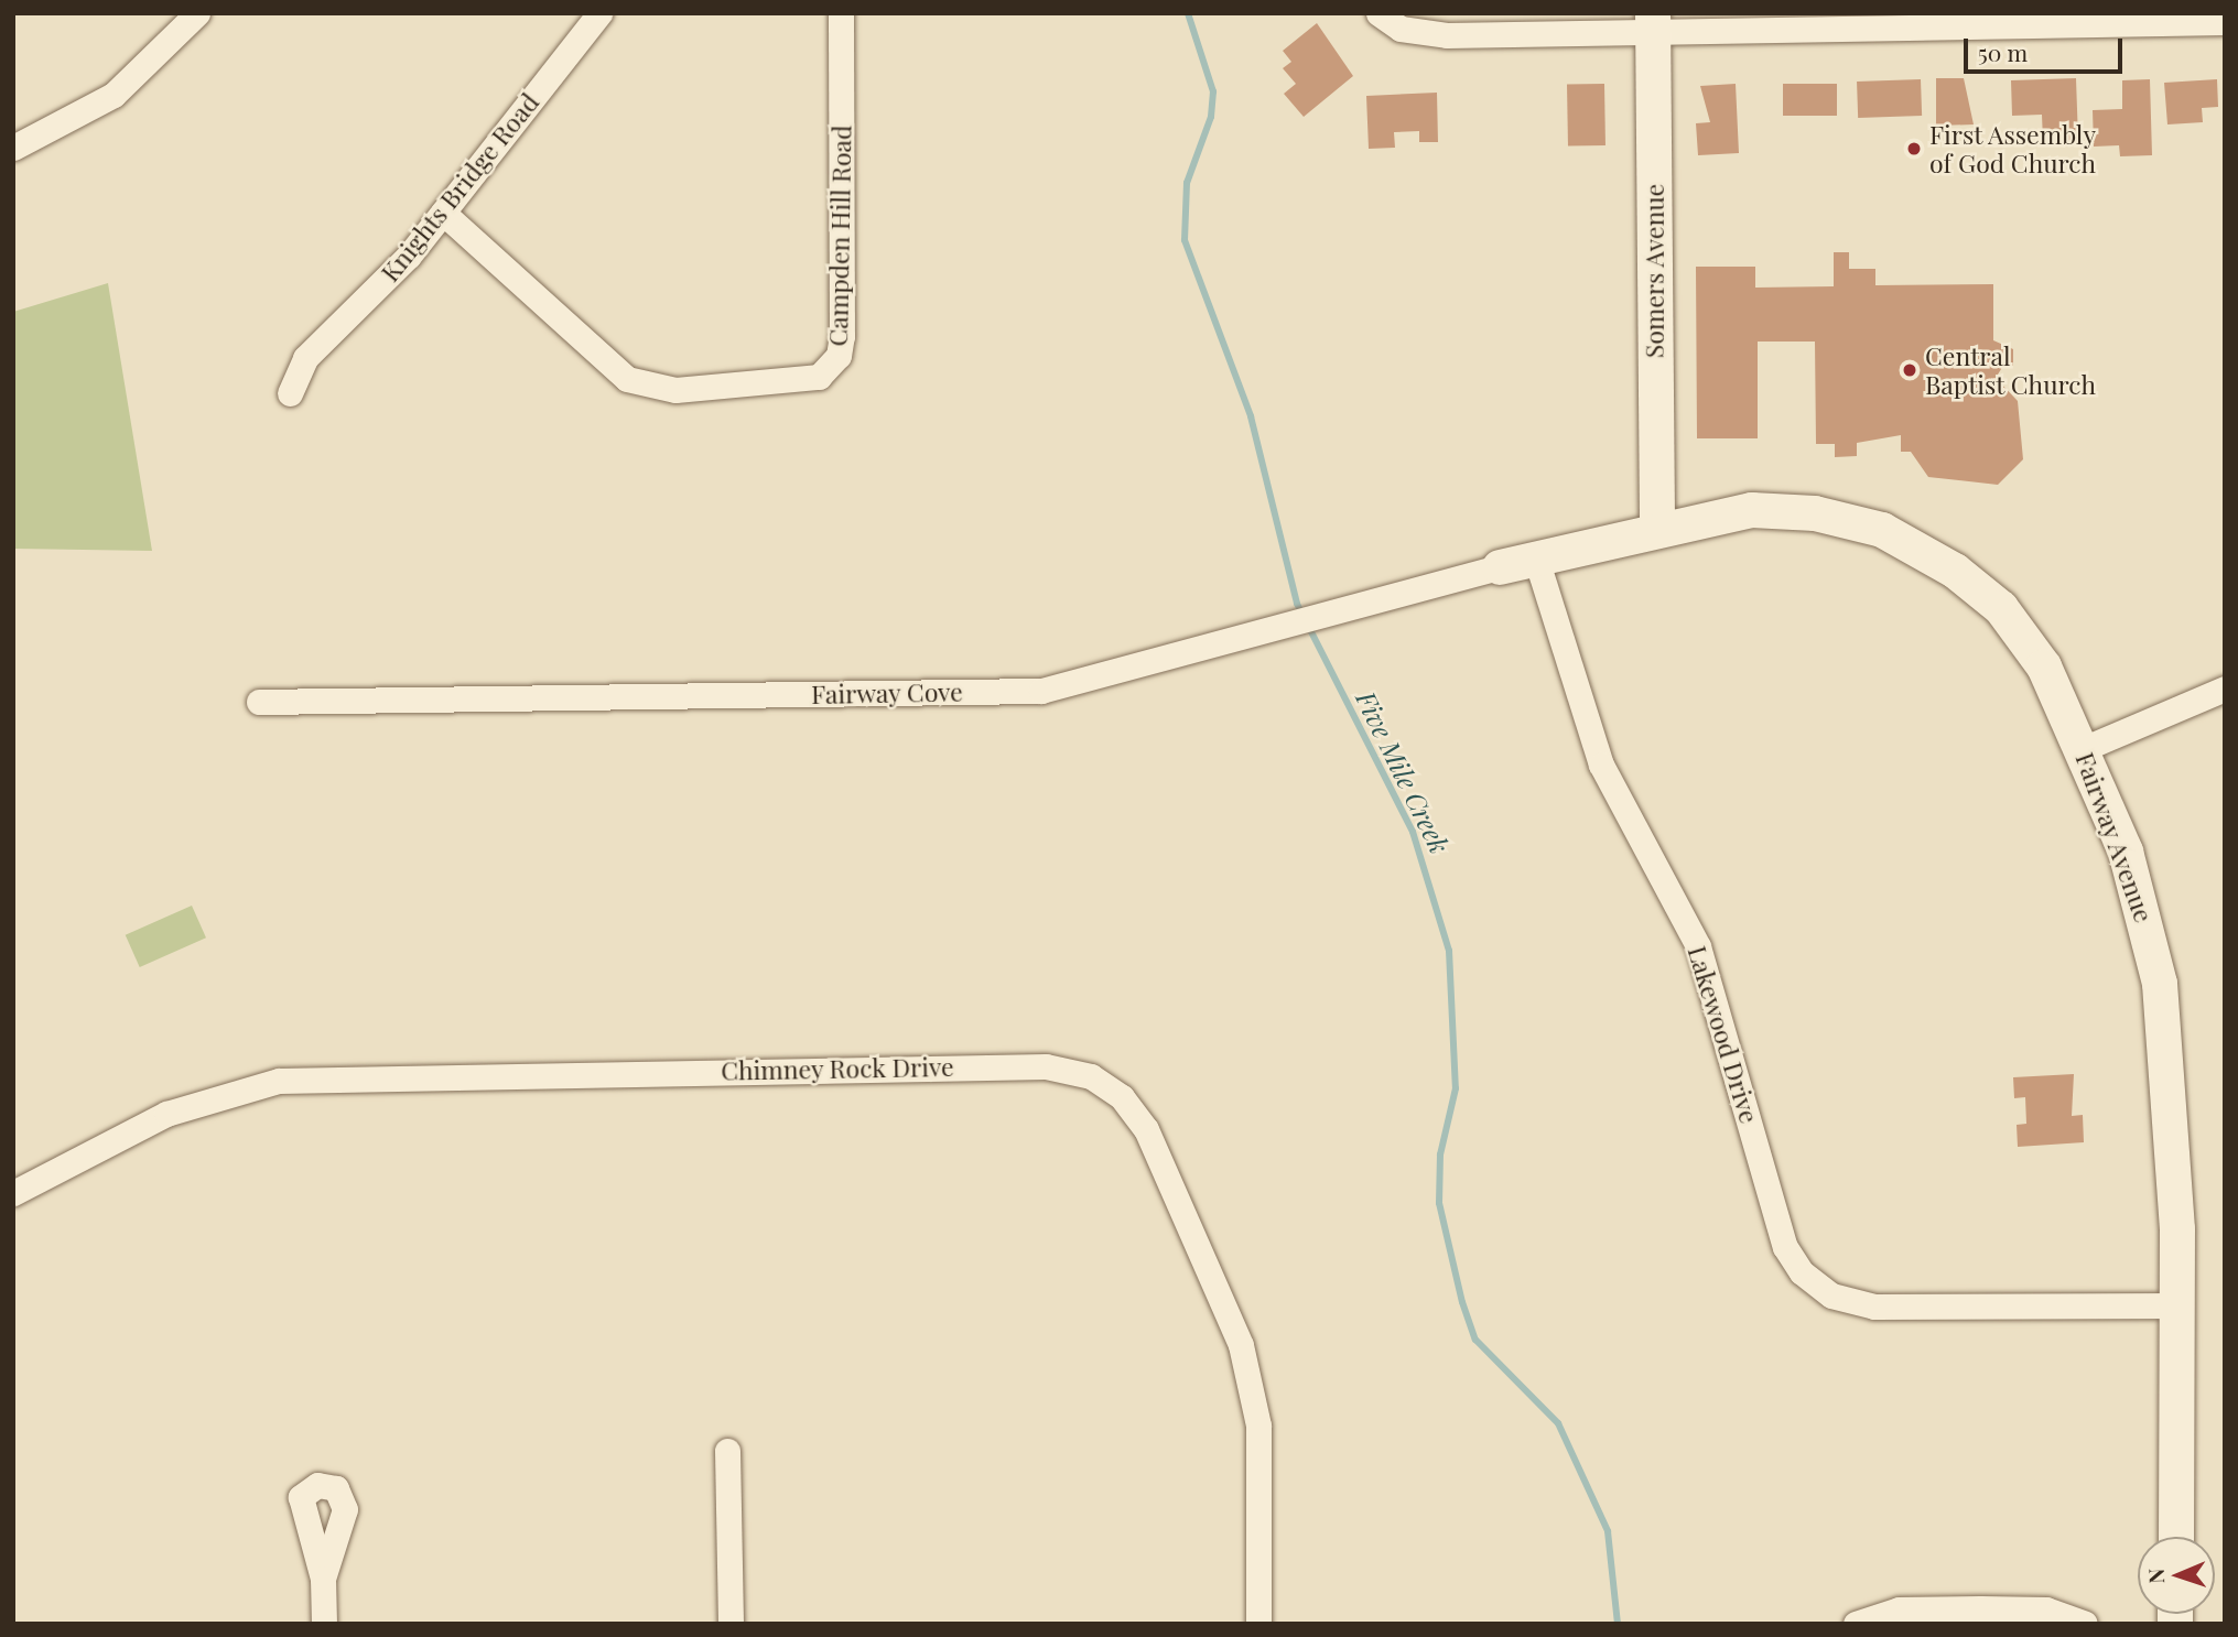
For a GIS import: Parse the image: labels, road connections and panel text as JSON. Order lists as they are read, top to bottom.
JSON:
{
  "streets": {
    "street": [
      "Knights Bridge Road",
      "Campden Hill Road",
      "Somers Avenue",
      "Fairway Cove",
      "Fairway Avenue",
      "Lakewood Drive",
      "Chimney Rock Drive"
    ]
  },
  "crossings": [
    ["Knights Bridge Road", "Campden Hill Road"],
    ["Somers Avenue", "Fairway Avenue"],
    ["Fairway Avenue", "Lakewood Drive"]
  ],
  "water": ["Five Mile Creek"],
  "places": ["First Assembly of God Church", "Central Baptist Church"],
  "scale_bar": "50 m",
  "north": "left"
}
